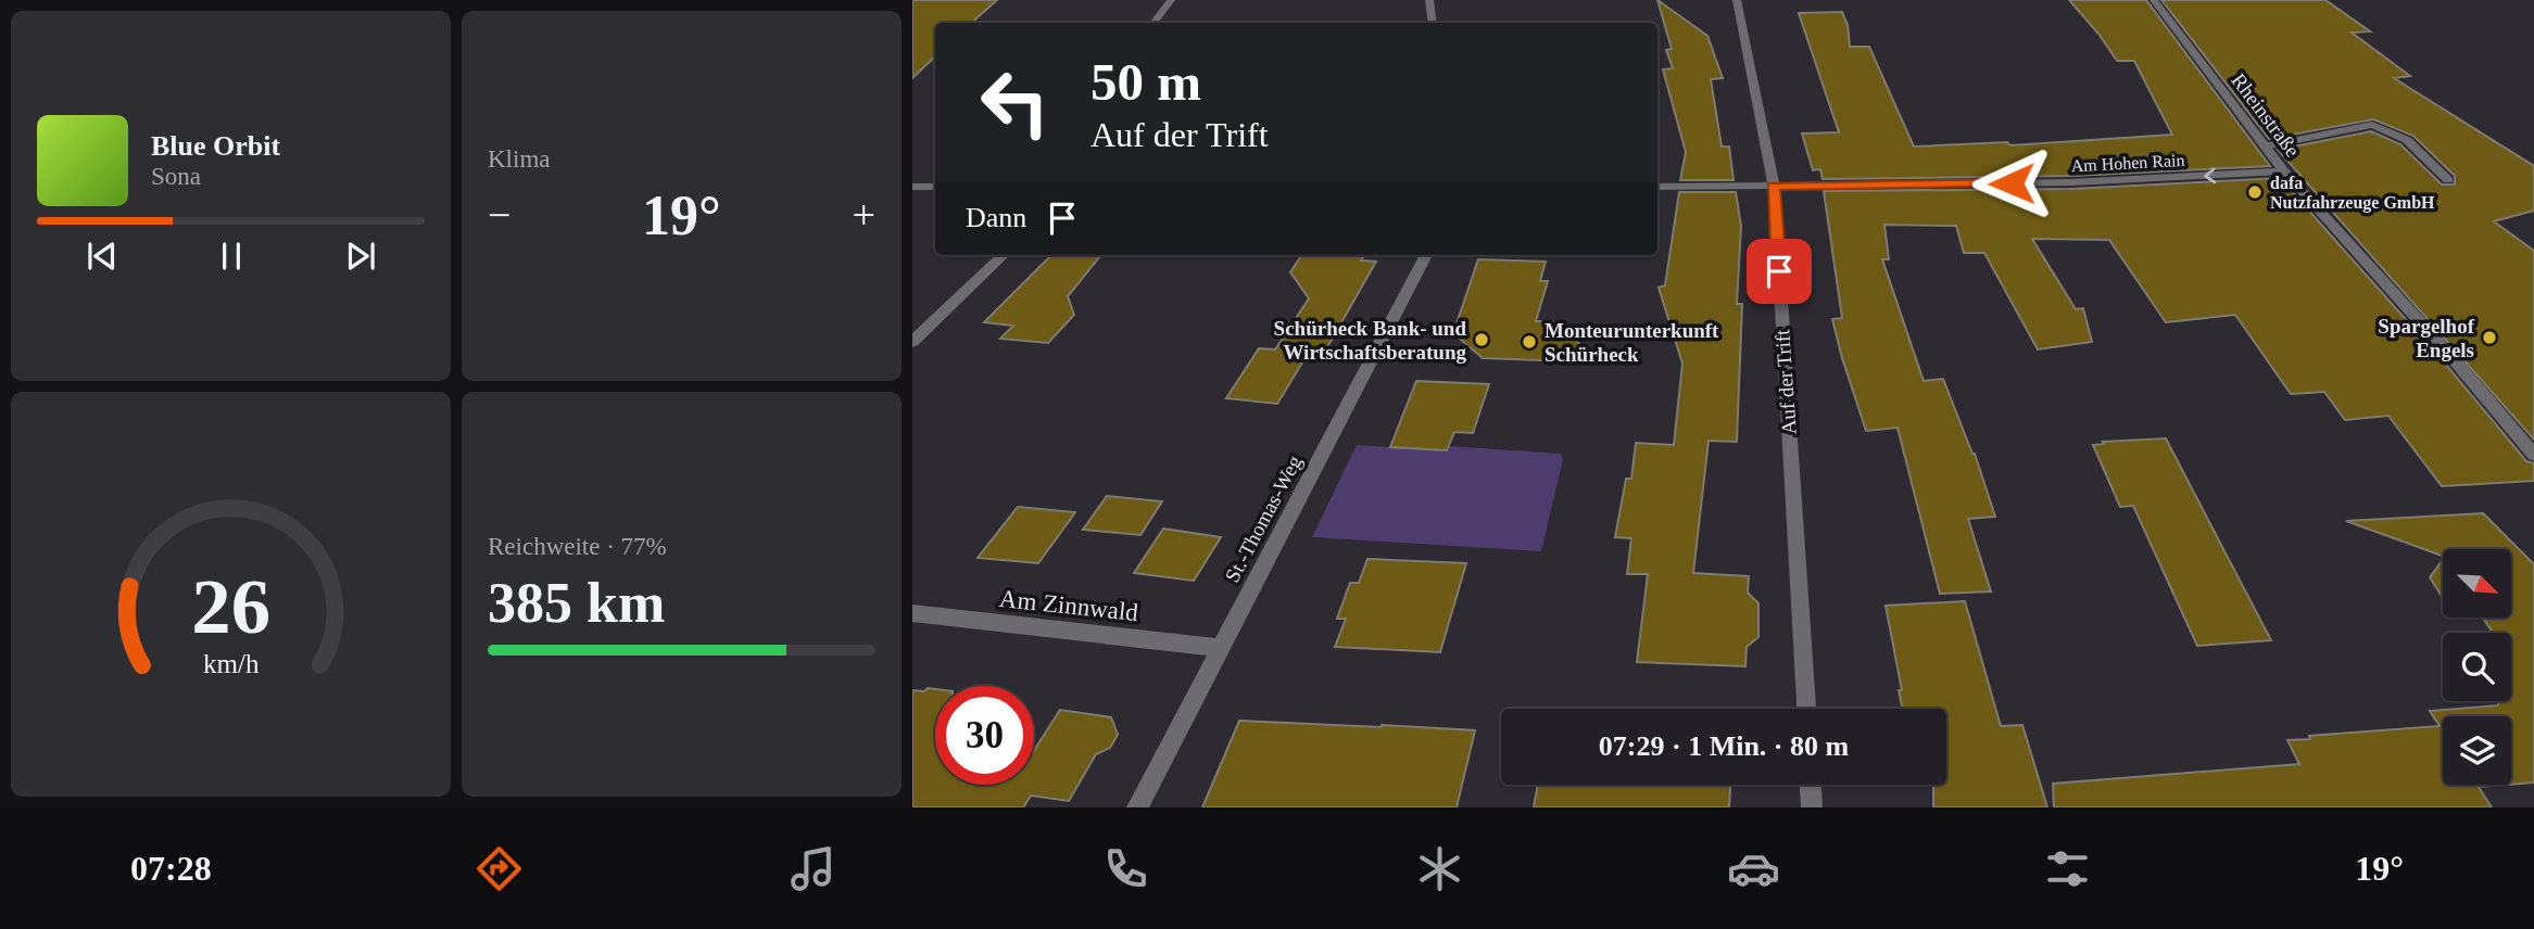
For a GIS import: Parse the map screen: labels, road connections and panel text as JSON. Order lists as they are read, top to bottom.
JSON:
{
  "streets": {
    "street": [
      "Rheinstraße",
      "Am Hohen Rain",
      "Auf der Trift",
      "St.-Thomas-Weg",
      "Am Zinnwald"
    ]
  },
  "crossings": [
    ["Rheinstraße", "Am Hohen Rain"],
    ["Am Hohen Rain", "Auf der Trift"],
    ["St.-Thomas-Weg", "Am Zinnwald"]
  ],
  "one_way": ["Am Hohen Rain"],
  "places": [
    "dafa Nutzfahrzeuge GmbH",
    "Spargelhof Engels",
    "Schürheck Bank- und Wirtschaftsberatung",
    "Monteurunterkunft Schürheck"
  ],
  "north": "bottom right",
  "page": {
    "tile": [
      "Klima",
      ["Reichweite · 77%", "385 km"]
    ],
    "turn": ["50 m", "Auf der Trift"],
    "song": ["Blue Orbit", "Sona"],
    "then": "Dann",
    "heat": ["−", "19°", "+"],
    "limit": "30",
    "trip": "07:29 · 1 Min. · 80 m",
    "tabs": ["07:28", "19°"],
    "gauge": ["26", "km/h"]
  }
}
